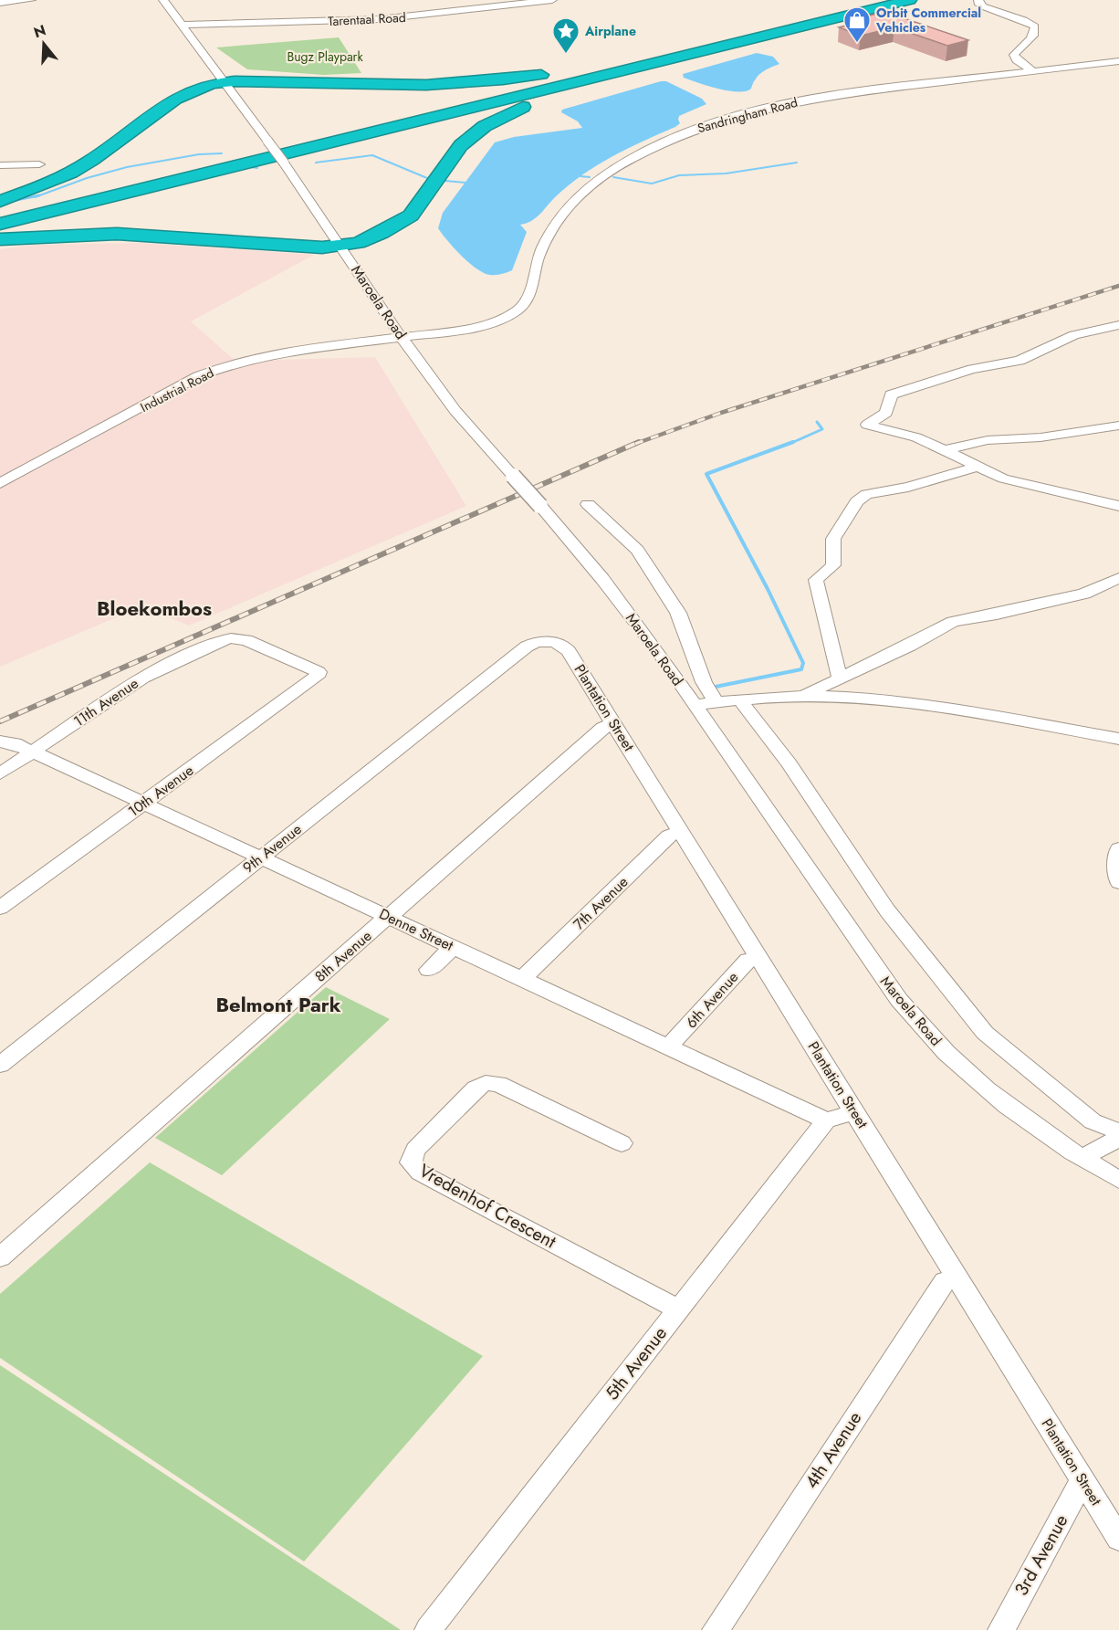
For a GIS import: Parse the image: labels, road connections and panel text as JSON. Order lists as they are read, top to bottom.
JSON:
{
  "streets": {
    "street": [
      "Tarentaal Road",
      "Sandringham Road",
      "Maroela Road",
      "Industrial Road",
      "11th Avenue",
      "Plantation Street",
      "10th Avenue",
      "9th Avenue",
      "7th Avenue",
      "Denne Street",
      "8th Avenue",
      "6th Avenue",
      "Vredenhof Crescent",
      "5th Avenue",
      "4th Avenue",
      "3rd Avenue"
    ]
  },
  "crossings": [
    ["Tarentaal Road", "Maroela Road"],
    ["Sandringham Road", "Maroela Road"],
    ["Sandringham Road", "Industrial Road"],
    ["Maroela Road", "Industrial Road"],
    ["11th Avenue", "10th Avenue"],
    ["11th Avenue", "Denne Street"],
    ["Plantation Street", "9th Avenue"],
    ["Plantation Street", "7th Avenue"],
    ["Plantation Street", "8th Avenue"],
    ["Plantation Street", "6th Avenue"],
    ["Plantation Street", "4th Avenue"],
    ["Plantation Street", "3rd Avenue"],
    ["10th Avenue", "Denne Street"],
    ["9th Avenue", "Denne Street"],
    ["7th Avenue", "Denne Street"],
    ["Denne Street", "8th Avenue"],
    ["Denne Street", "6th Avenue"],
    ["Denne Street", "5th Avenue"],
    ["Vredenhof Crescent", "5th Avenue"]
  ],
  "districts": ["Bloekombos", "Belmont Park"],
  "parks": ["Bugz Playpark"],
  "places": {
    "shop": ["Orbit Commercial Vehicles"],
    "place": ["Airplane"]
  },
  "north": "top"
}
